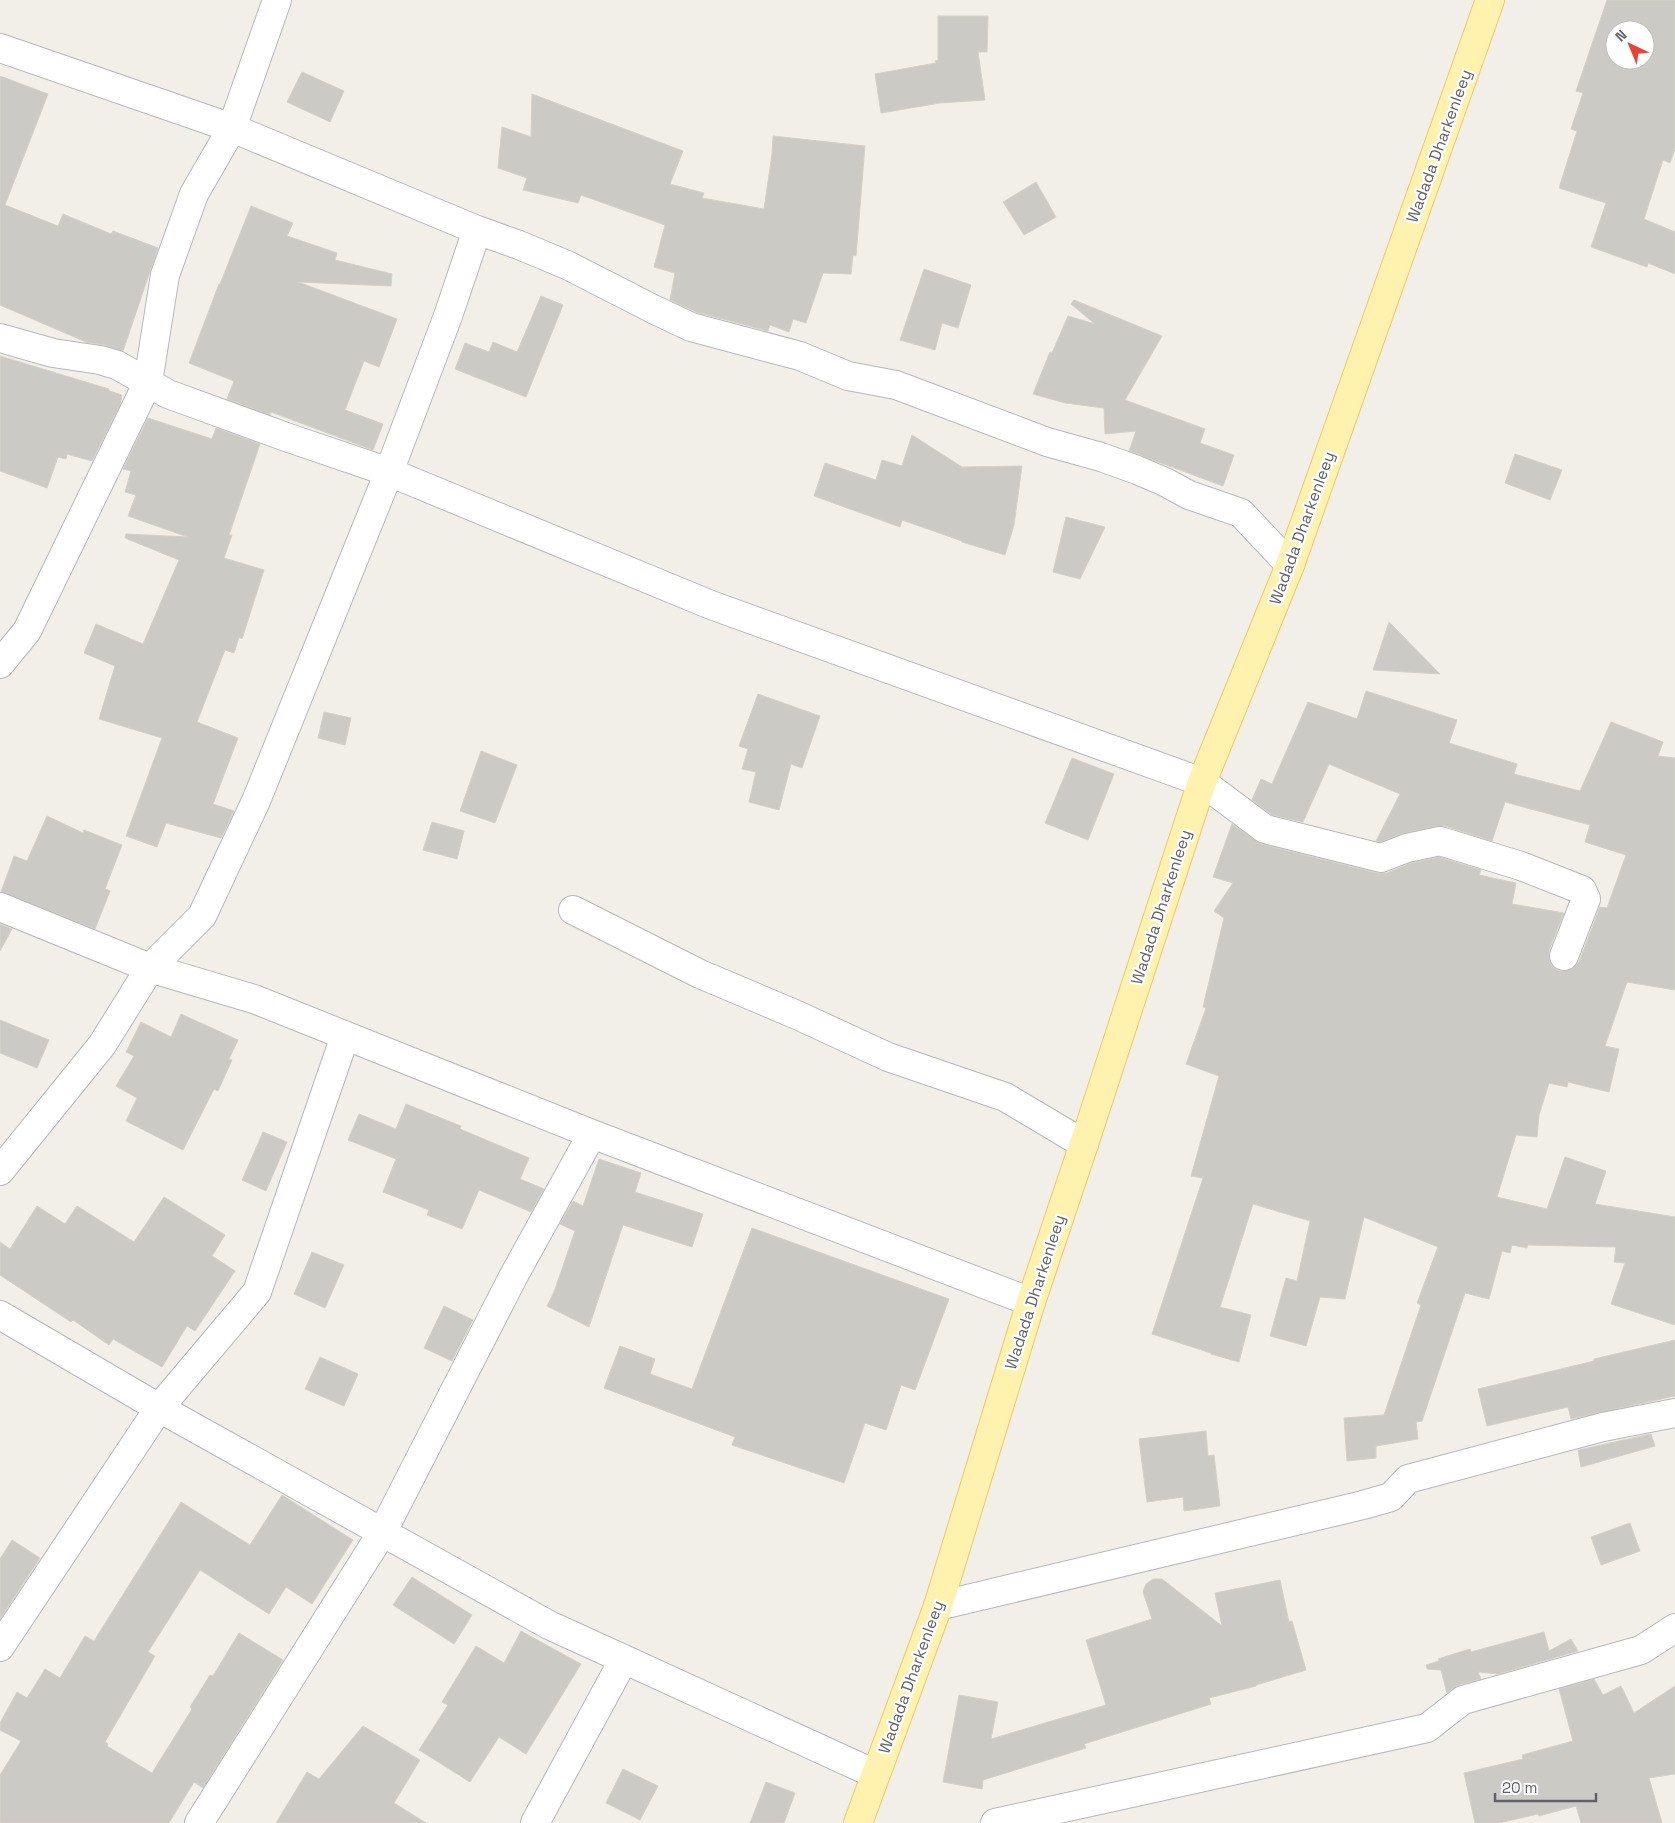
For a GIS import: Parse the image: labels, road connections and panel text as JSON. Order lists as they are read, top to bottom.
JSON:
{
  "streets": {
    "main road": ["Wadada Dharkenleey"]
  },
  "scale_bar": "20 m",
  "north": "top left"
}
